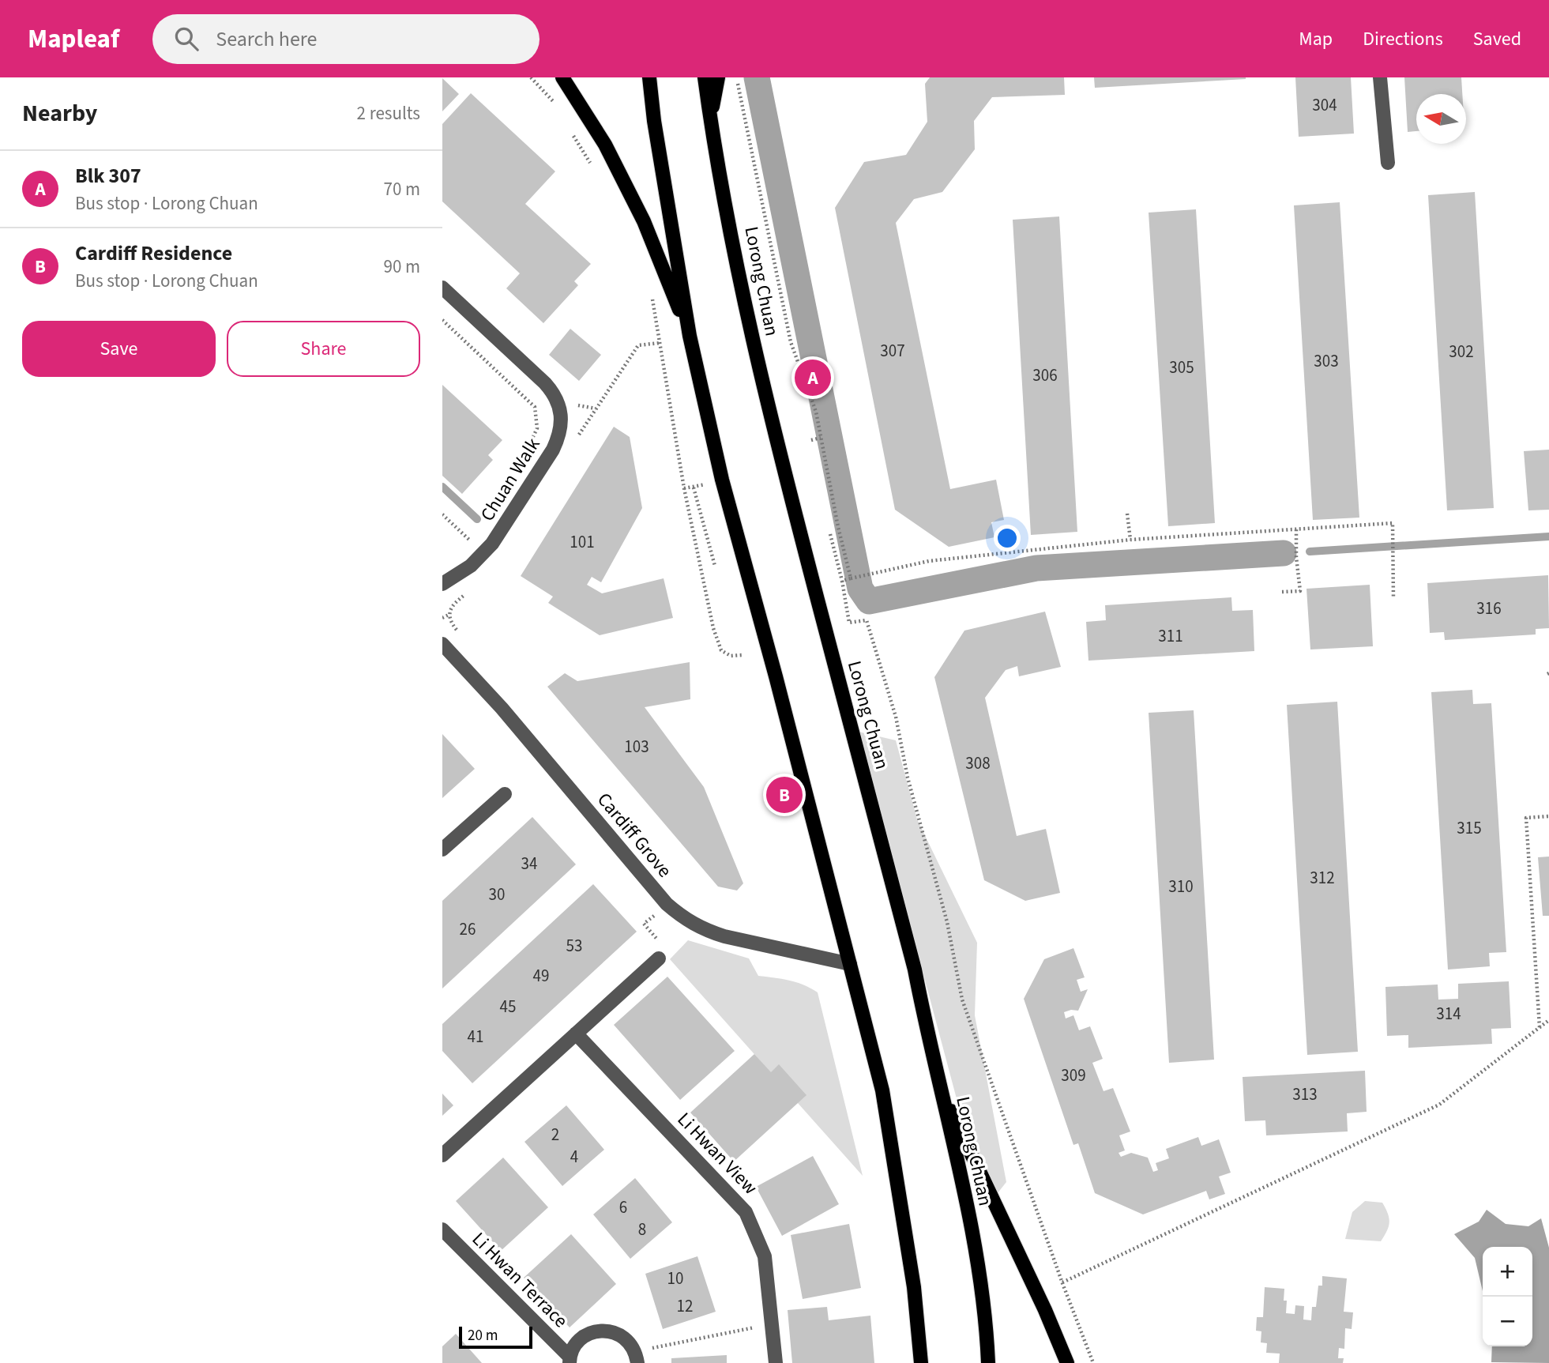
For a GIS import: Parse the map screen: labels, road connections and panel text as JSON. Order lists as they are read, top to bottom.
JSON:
{
  "streets": {
    "main road": ["Lorong Chuan"],
    "street": [
      "Chuan Walk",
      "Cardiff Grove",
      "Li Hwan View",
      "Li Hwan Terrace"
    ]
  },
  "house_numbers": [
    "304",
    "307",
    "302",
    "303",
    "305",
    "306",
    "101",
    "316",
    "311",
    "103",
    "308",
    "315",
    "34",
    "312",
    "310",
    "30",
    "26",
    "53",
    "49",
    "45",
    "314",
    "41",
    "309",
    "313",
    "2",
    "4",
    "6",
    "8",
    "10",
    "12"
  ],
  "scale_bar": "20 m",
  "north": "left",
  "page": {
    "header": "Mapleaf",
    "search": "Search here",
    "nav": ["Map", "Directions", "Saved"],
    "heading": ["Nearby", "2 results"],
    "list": [
      {
        "mark": "A",
        "name": "Blk 307",
        "note": "Bus stop · Lorong Chuan",
        "value": "70 m"
      },
      {
        "mark": "B",
        "name": "Cardiff Residence",
        "note": "Bus stop · Lorong Chuan",
        "value": "90 m"
      }
    ],
    "buttons": ["Save", "Share"],
    "pins": ["A", "B"],
    "map_buttons": ["+", "−"],
    "scale": "20 m"
  }
}
